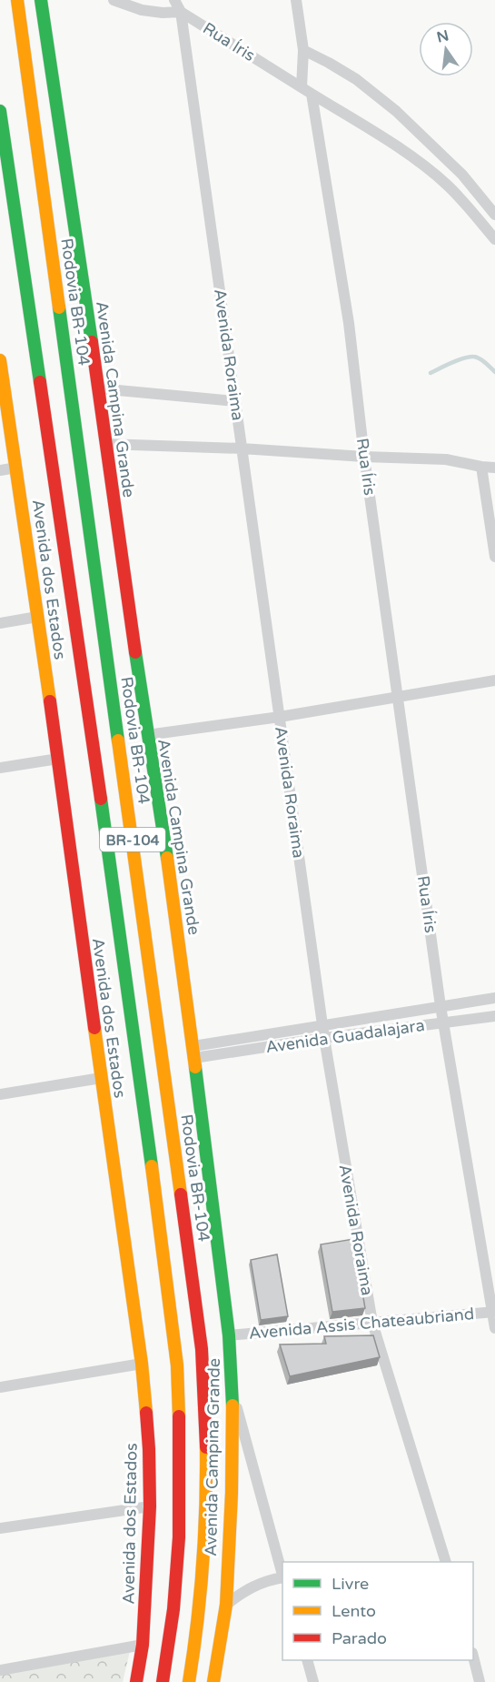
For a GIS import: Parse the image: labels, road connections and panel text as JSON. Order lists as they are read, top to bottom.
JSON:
{
  "streets": {
    "main road": [
      "Rodovia BR-104",
      "Avenida Campina Grande",
      "Avenida dos Estados",
      "BR-104"
    ],
    "street": [
      "Rua Íris",
      "Avenida Roraima",
      "Avenida Guadalajara",
      "Avenida Assis Chateaubriand"
    ]
  },
  "crossings": [
    ["Rua Íris", "Avenida Roraima"],
    ["Rua Íris", "Avenida Guadalajara"],
    ["Rua Íris", "Avenida Assis Chateaubriand"],
    ["Avenida Roraima", "Avenida Guadalajara"],
    ["Avenida Roraima", "Avenida Assis Chateaubriand"],
    ["Avenida Campina Grande", "Avenida Guadalajara"],
    ["Avenida Campina Grande", "Avenida Assis Chateaubriand"]
  ],
  "legend": ["Livre", "Lento", "Parado"],
  "north": "top"
}
